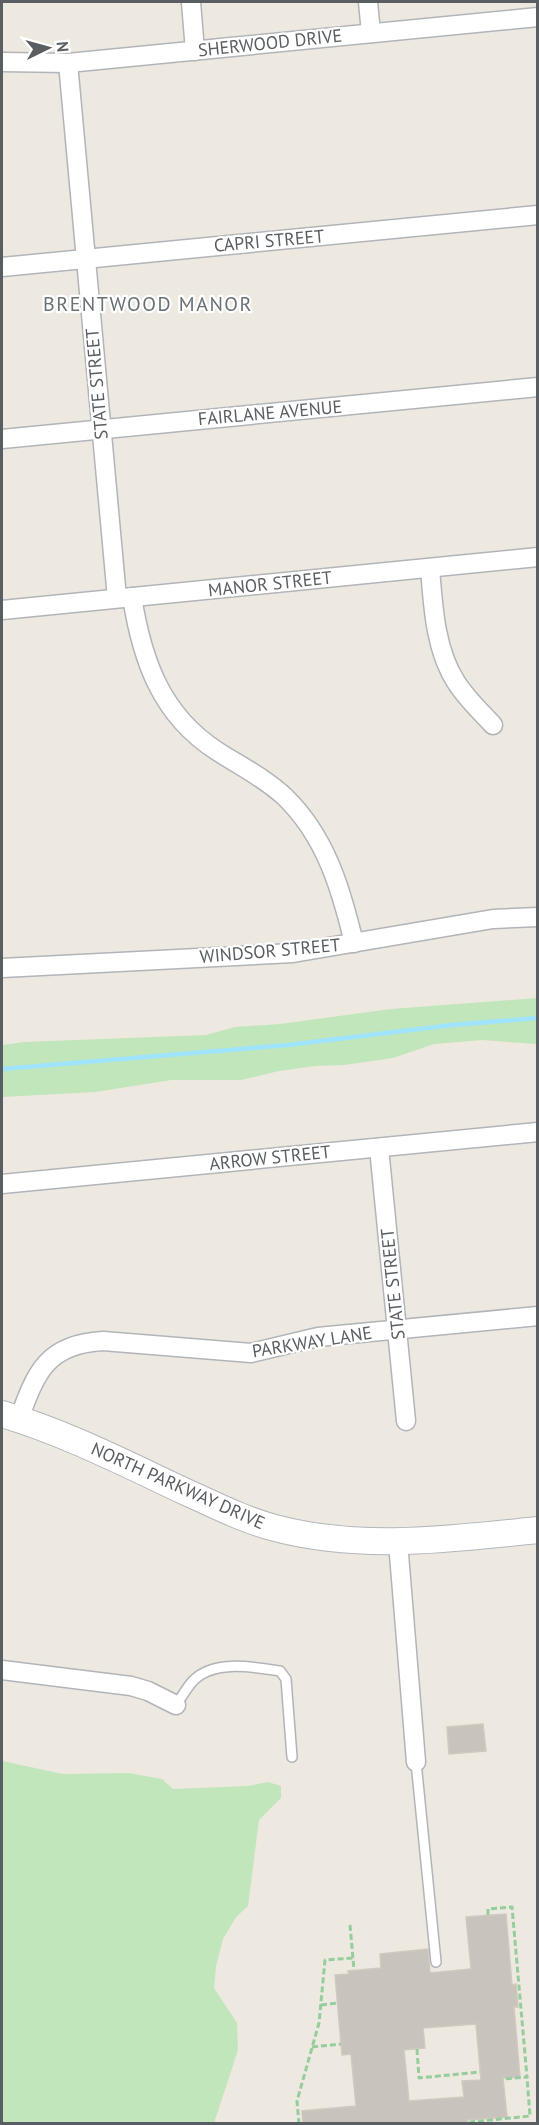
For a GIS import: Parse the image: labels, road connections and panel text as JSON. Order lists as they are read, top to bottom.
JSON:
{
  "streets": {
    "main road": ["NORTH PARKWAY DRIVE"],
    "street": [
      "SHERWOOD DRIVE",
      "CAPRI STREET",
      "STATE STREET",
      "FAIRLANE AVENUE",
      "MANOR STREET",
      "WINDSOR STREET",
      "ARROW STREET",
      "PARKWAY LANE"
    ]
  },
  "crossings": [
    ["SHERWOOD DRIVE", "STATE STREET"],
    ["CAPRI STREET", "STATE STREET"],
    ["STATE STREET", "FAIRLANE AVENUE"],
    ["STATE STREET", "MANOR STREET"],
    ["STATE STREET", "WINDSOR STREET"],
    ["STATE STREET", "ARROW STREET"],
    ["STATE STREET", "PARKWAY LANE"],
    ["PARKWAY LANE", "NORTH PARKWAY DRIVE"]
  ],
  "districts": ["BRENTWOOD MANOR"],
  "north": "right"
}
